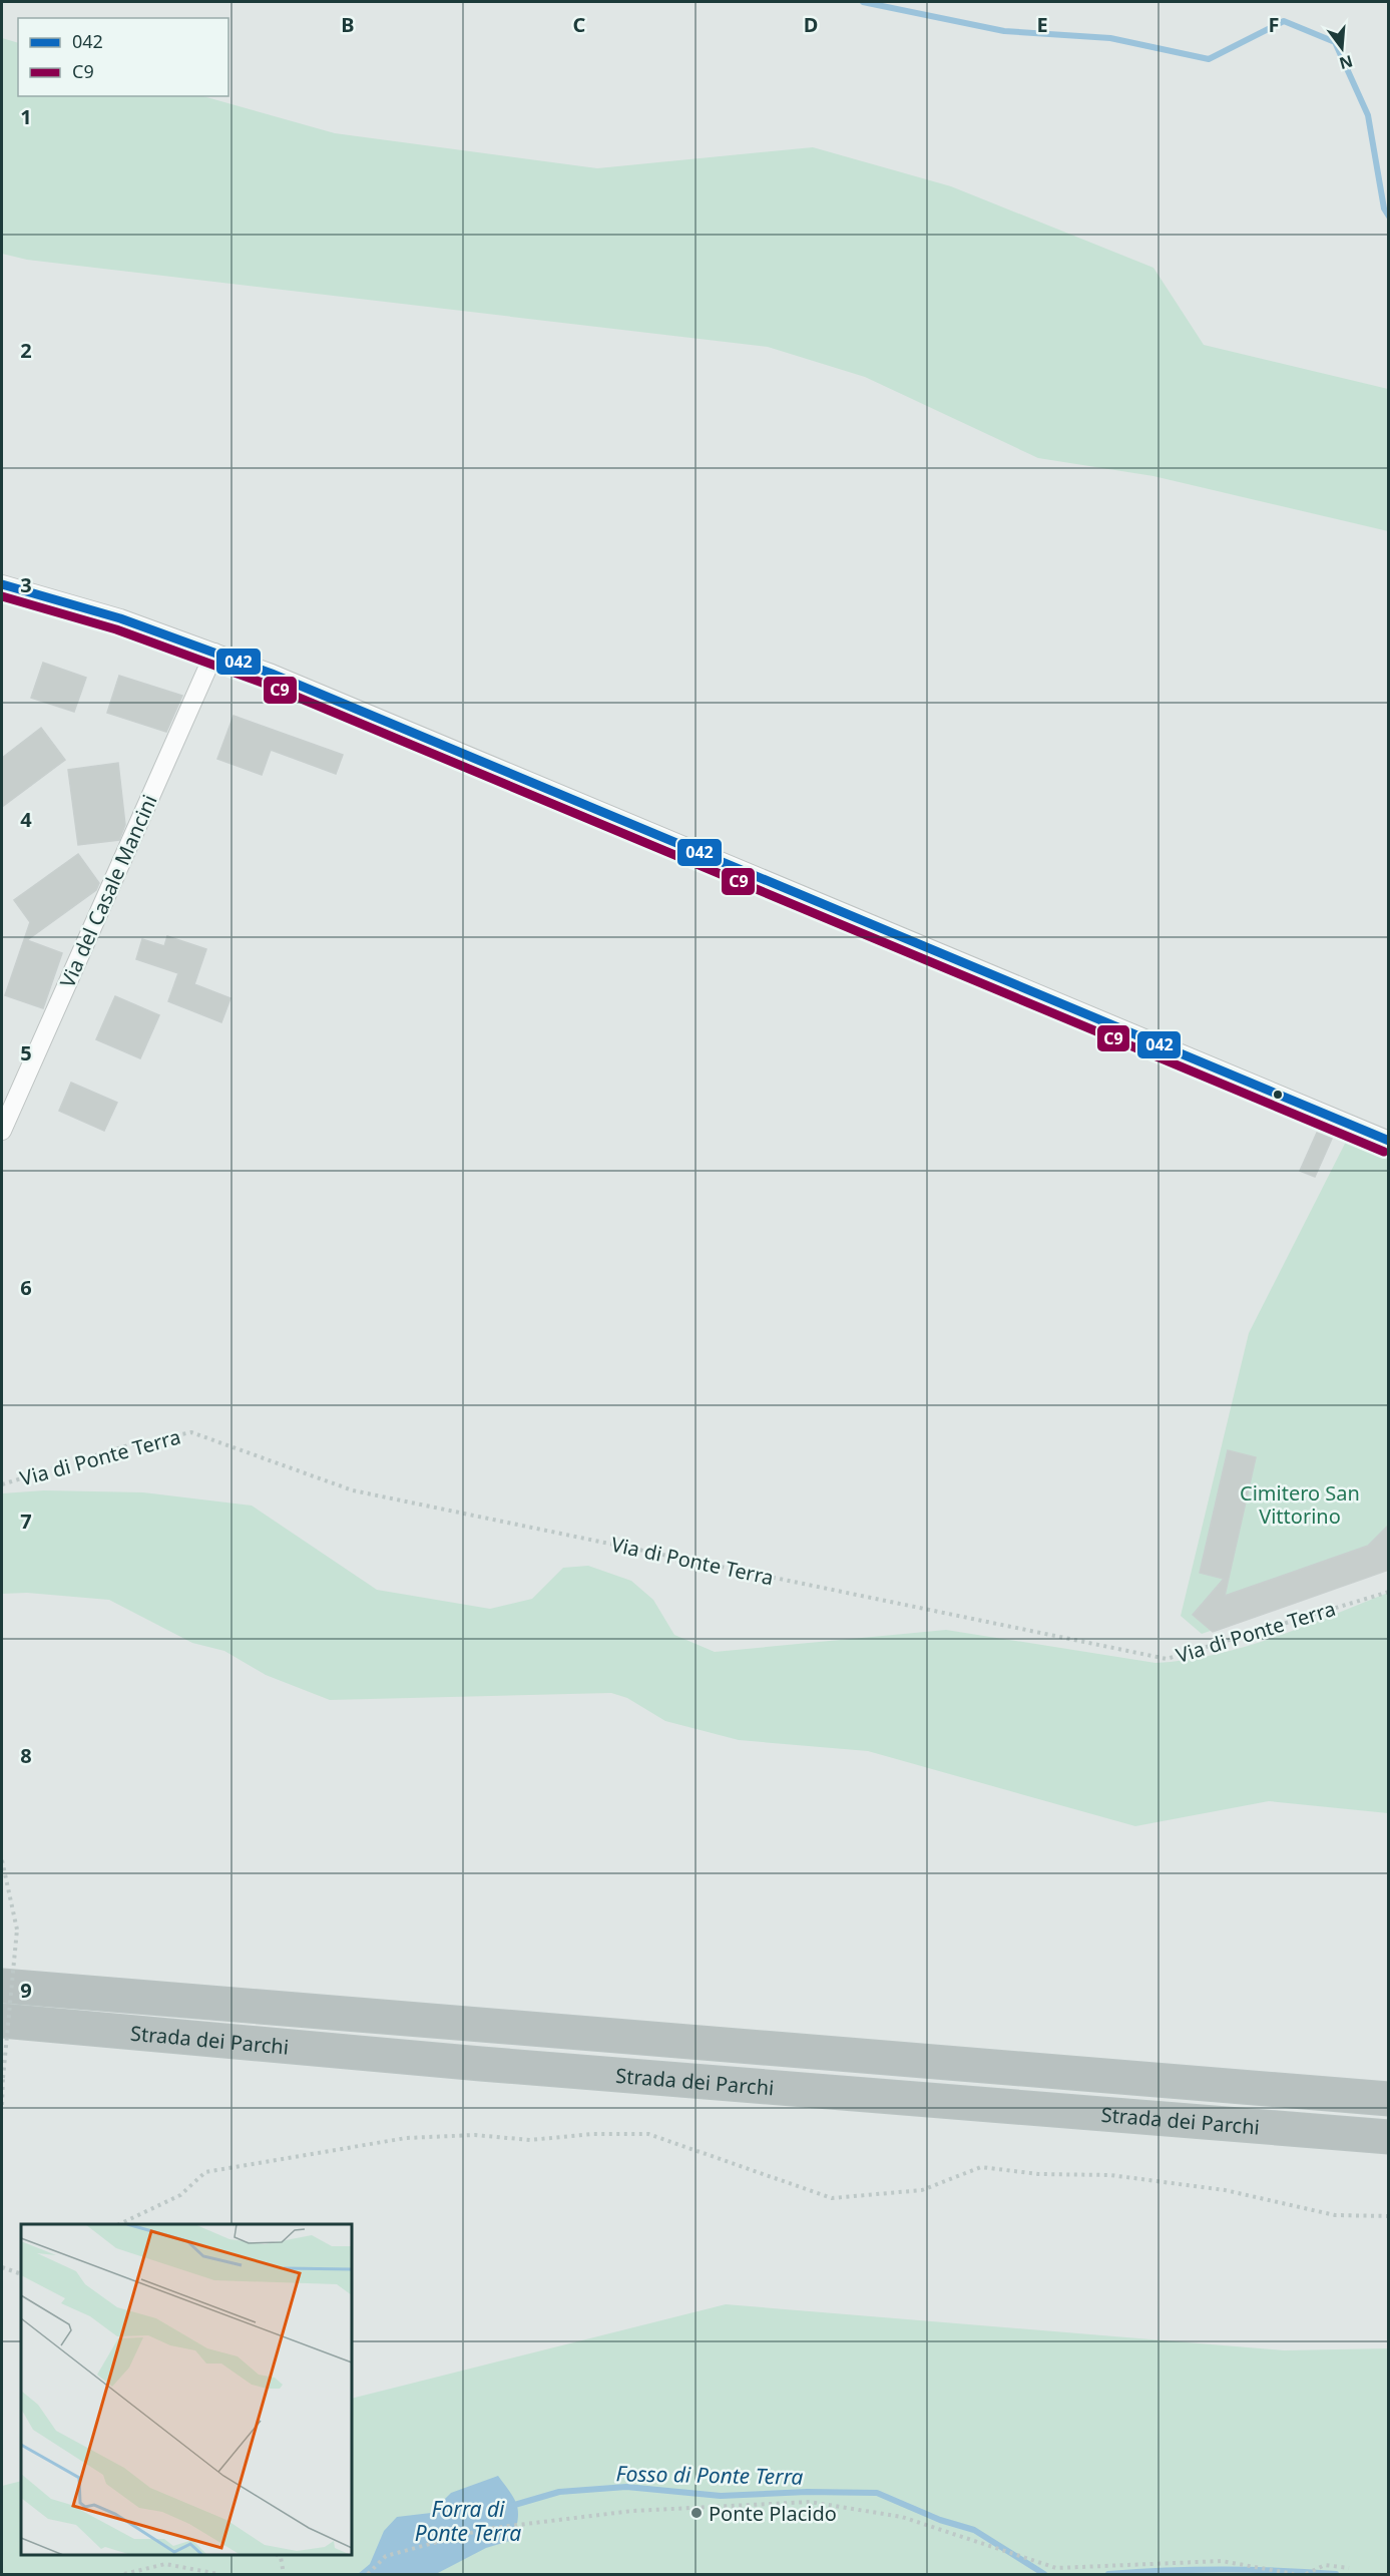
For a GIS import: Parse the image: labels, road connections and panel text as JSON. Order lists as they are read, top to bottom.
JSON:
{
  "streets": {
    "highway": ["Strada dei Parchi"],
    "street": ["Via del Casale Mancini"],
    "path": ["Via di Ponte Terra"]
  },
  "water": ["Fosso di Ponte Terra", "Forra di Ponte Terra"],
  "parks": ["Cimitero San Vittorino"],
  "places": ["Ponte Placido"],
  "lines": ["transit line 042", "transit line C9"],
  "legend": ["042", "C9"],
  "north": "bottom",
  "grid": {
    "columns": [
      "B",
      "C",
      "D",
      "E",
      "F"
    ],
    "rows": [
      "1",
      "2",
      "3",
      "4",
      "5",
      "6",
      "7",
      "8",
      "9"
    ]
  }
}
